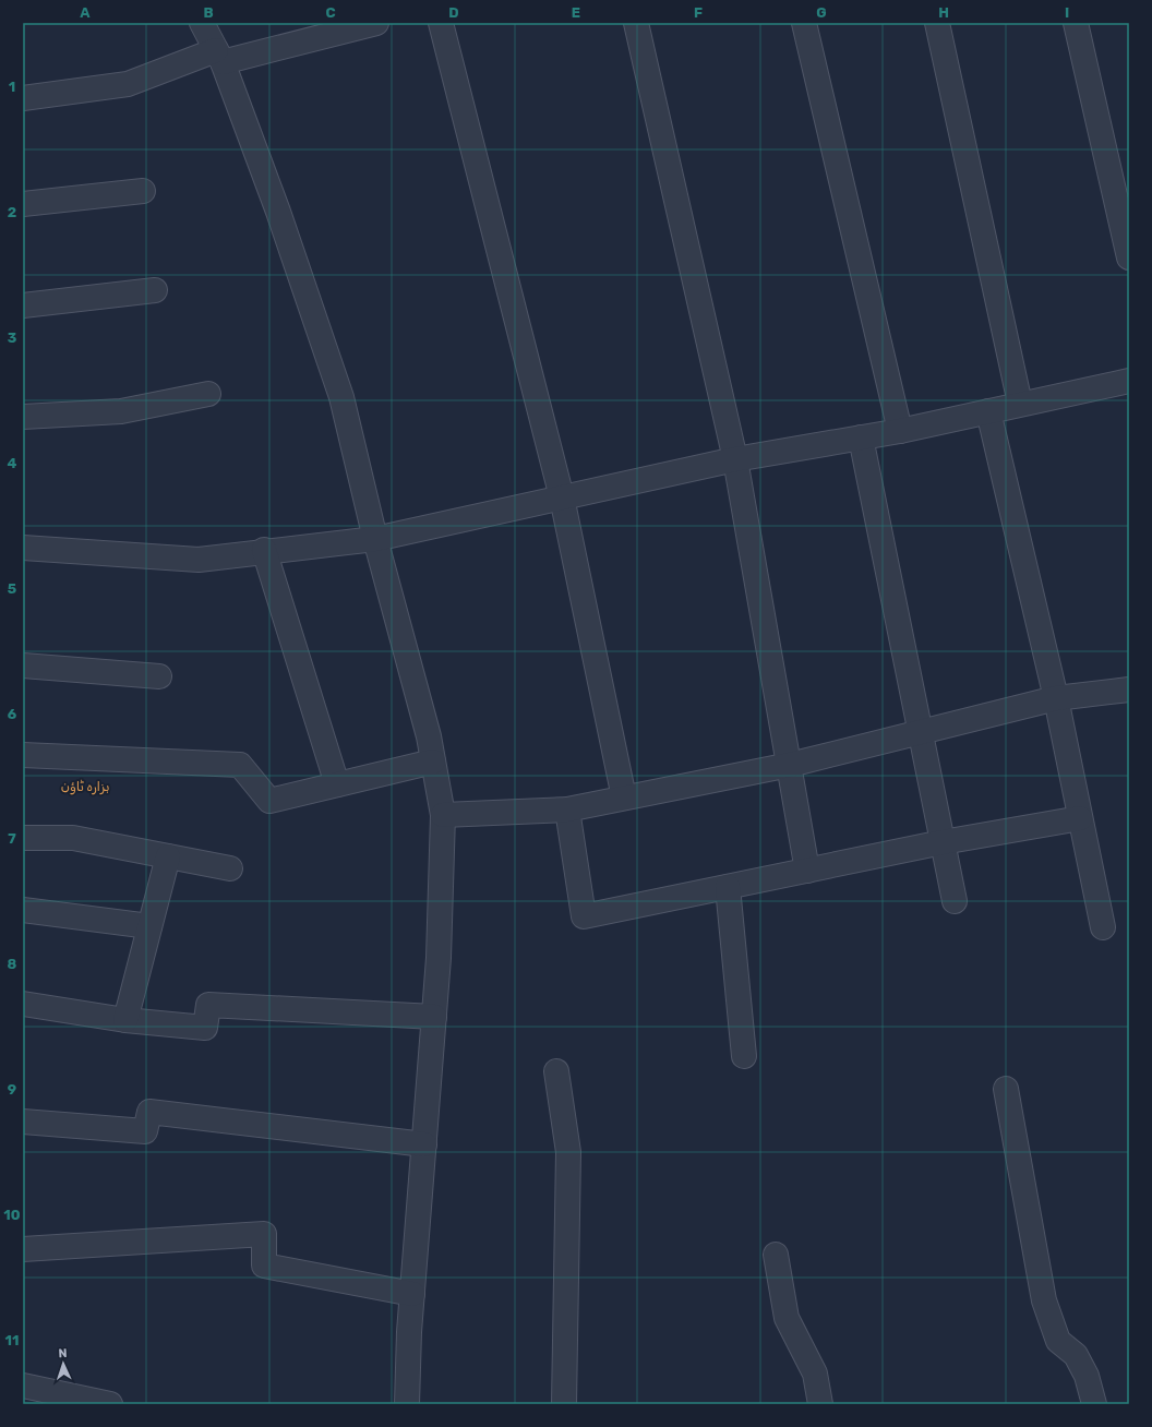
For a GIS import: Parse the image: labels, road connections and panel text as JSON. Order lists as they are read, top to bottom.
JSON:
{
  "districts": ["ہزارہ ٹاؤن"],
  "north": "top",
  "grid": {
    "columns": [
      "A",
      "B",
      "C",
      "D",
      "E",
      "F",
      "G",
      "H",
      "I"
    ],
    "rows": [
      "1",
      "2",
      "3",
      "4",
      "5",
      "6",
      "7",
      "8",
      "9",
      "10",
      "11"
    ]
  }
}
